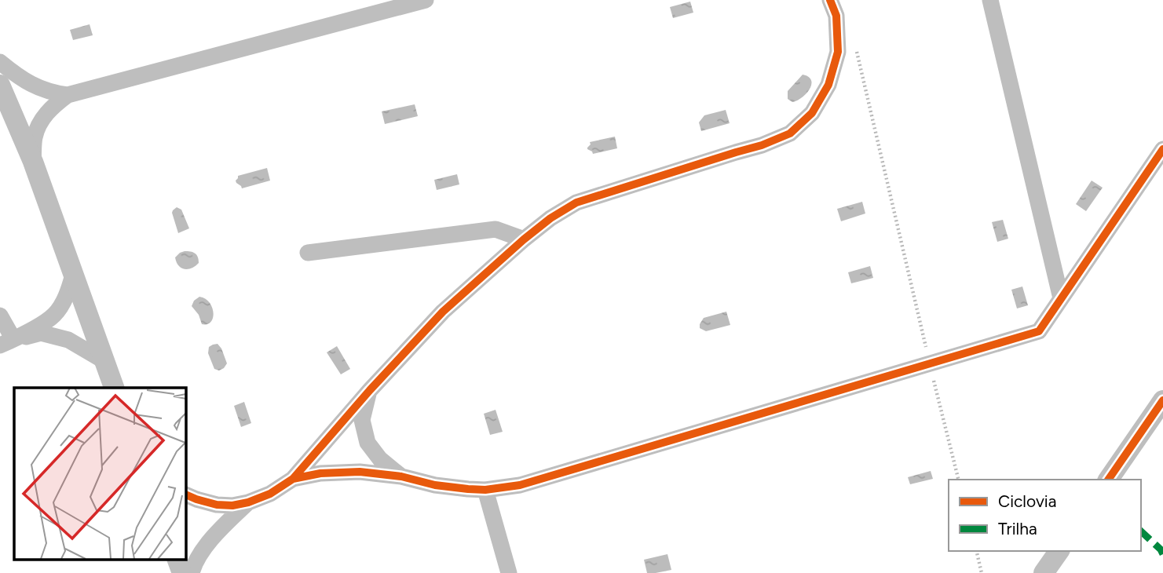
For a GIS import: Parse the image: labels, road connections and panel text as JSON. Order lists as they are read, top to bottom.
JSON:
{
  "legend": ["Ciclovia", "Trilha"]
}
